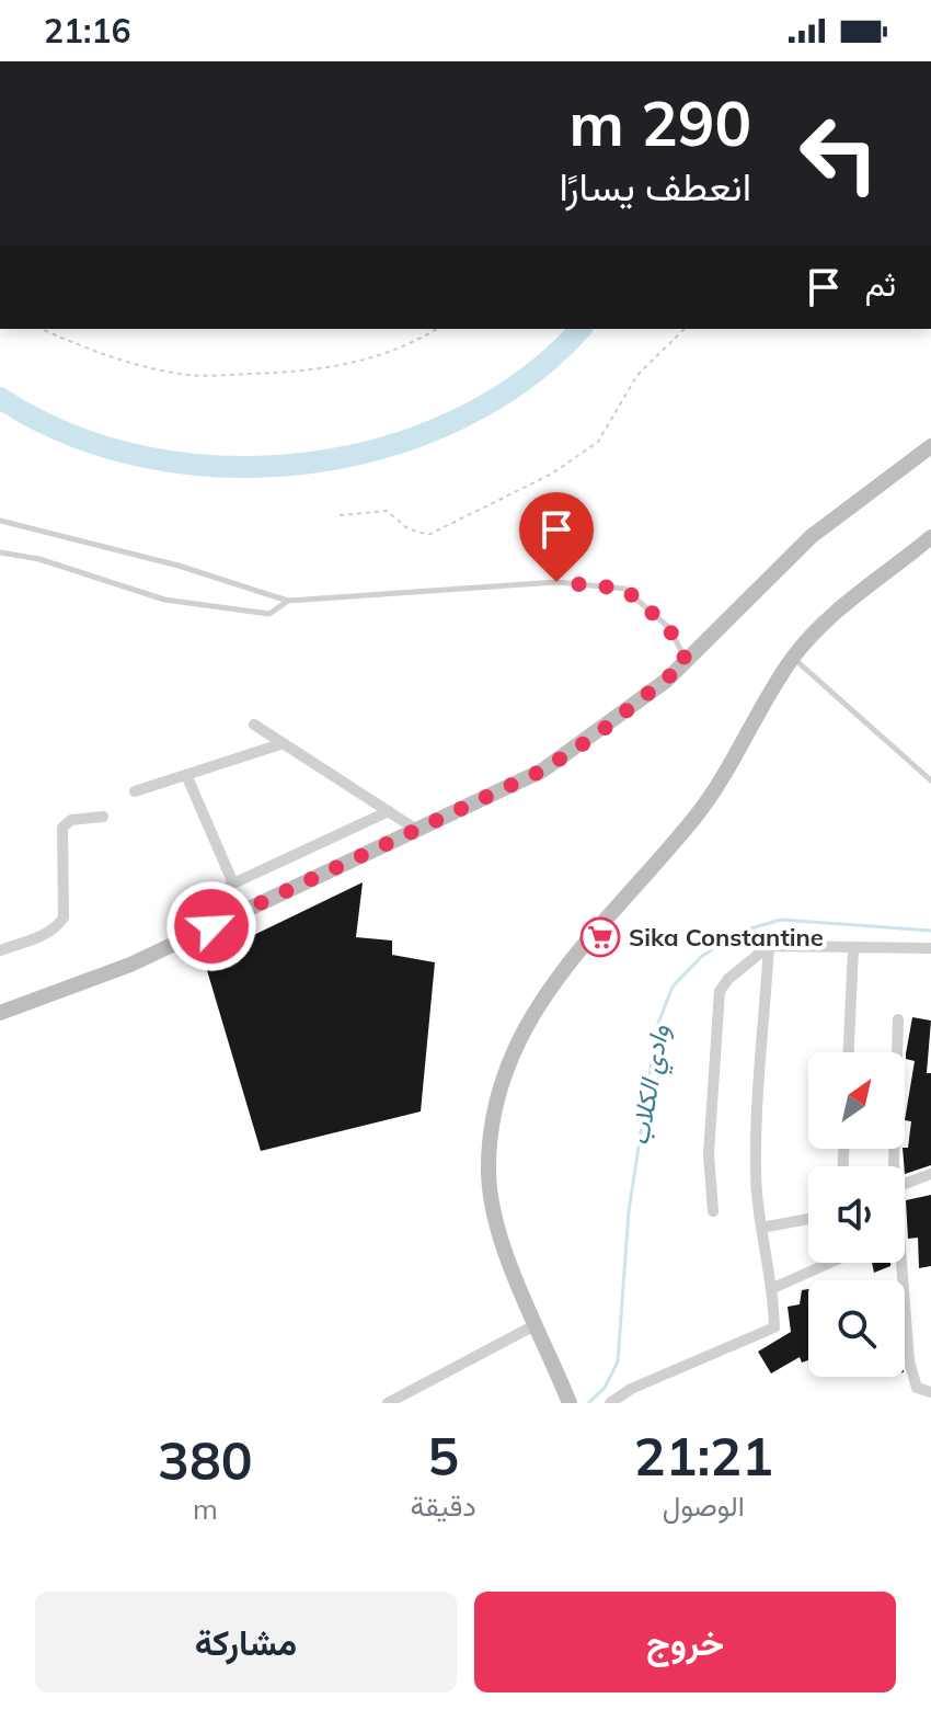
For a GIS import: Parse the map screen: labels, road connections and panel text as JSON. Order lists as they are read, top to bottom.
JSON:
{
  "water": ["وادي الكلاب"],
  "places": {
    "supermarket": ["Sika Constantine"]
  },
  "north": "top right",
  "page": {
    "status": "21:16",
    "turn": ["290 m", "انعطف يسارًا"],
    "then": "ثم",
    "eta": [
      "21:21",
      "الوصول",
      "5",
      "دقيقة",
      "380",
      "m"
    ],
    "buttons": ["خروج", "مشاركة"]
  }
}
